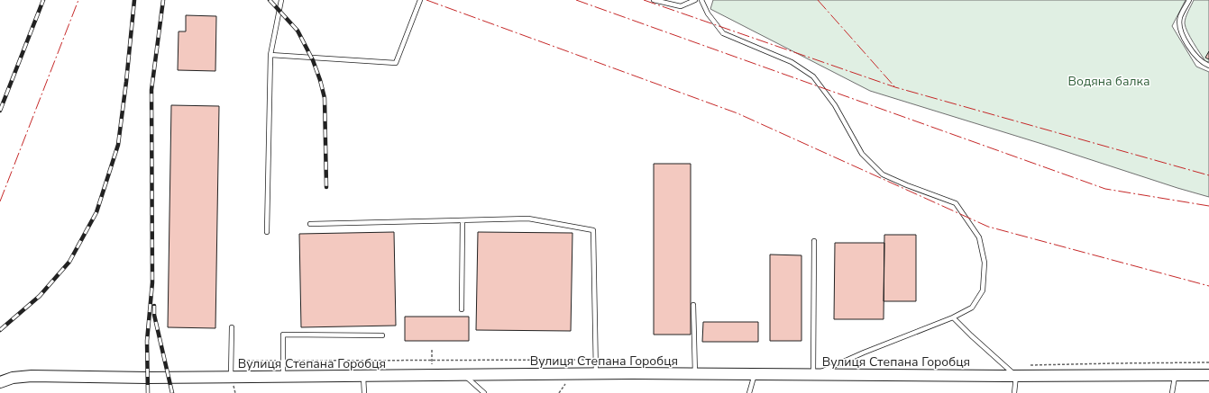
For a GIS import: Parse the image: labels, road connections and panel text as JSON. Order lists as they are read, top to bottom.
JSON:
{
  "streets": {
    "main road": ["Вулиця Степана Горобця"]
  },
  "parks": ["Водяна балка"]
}
